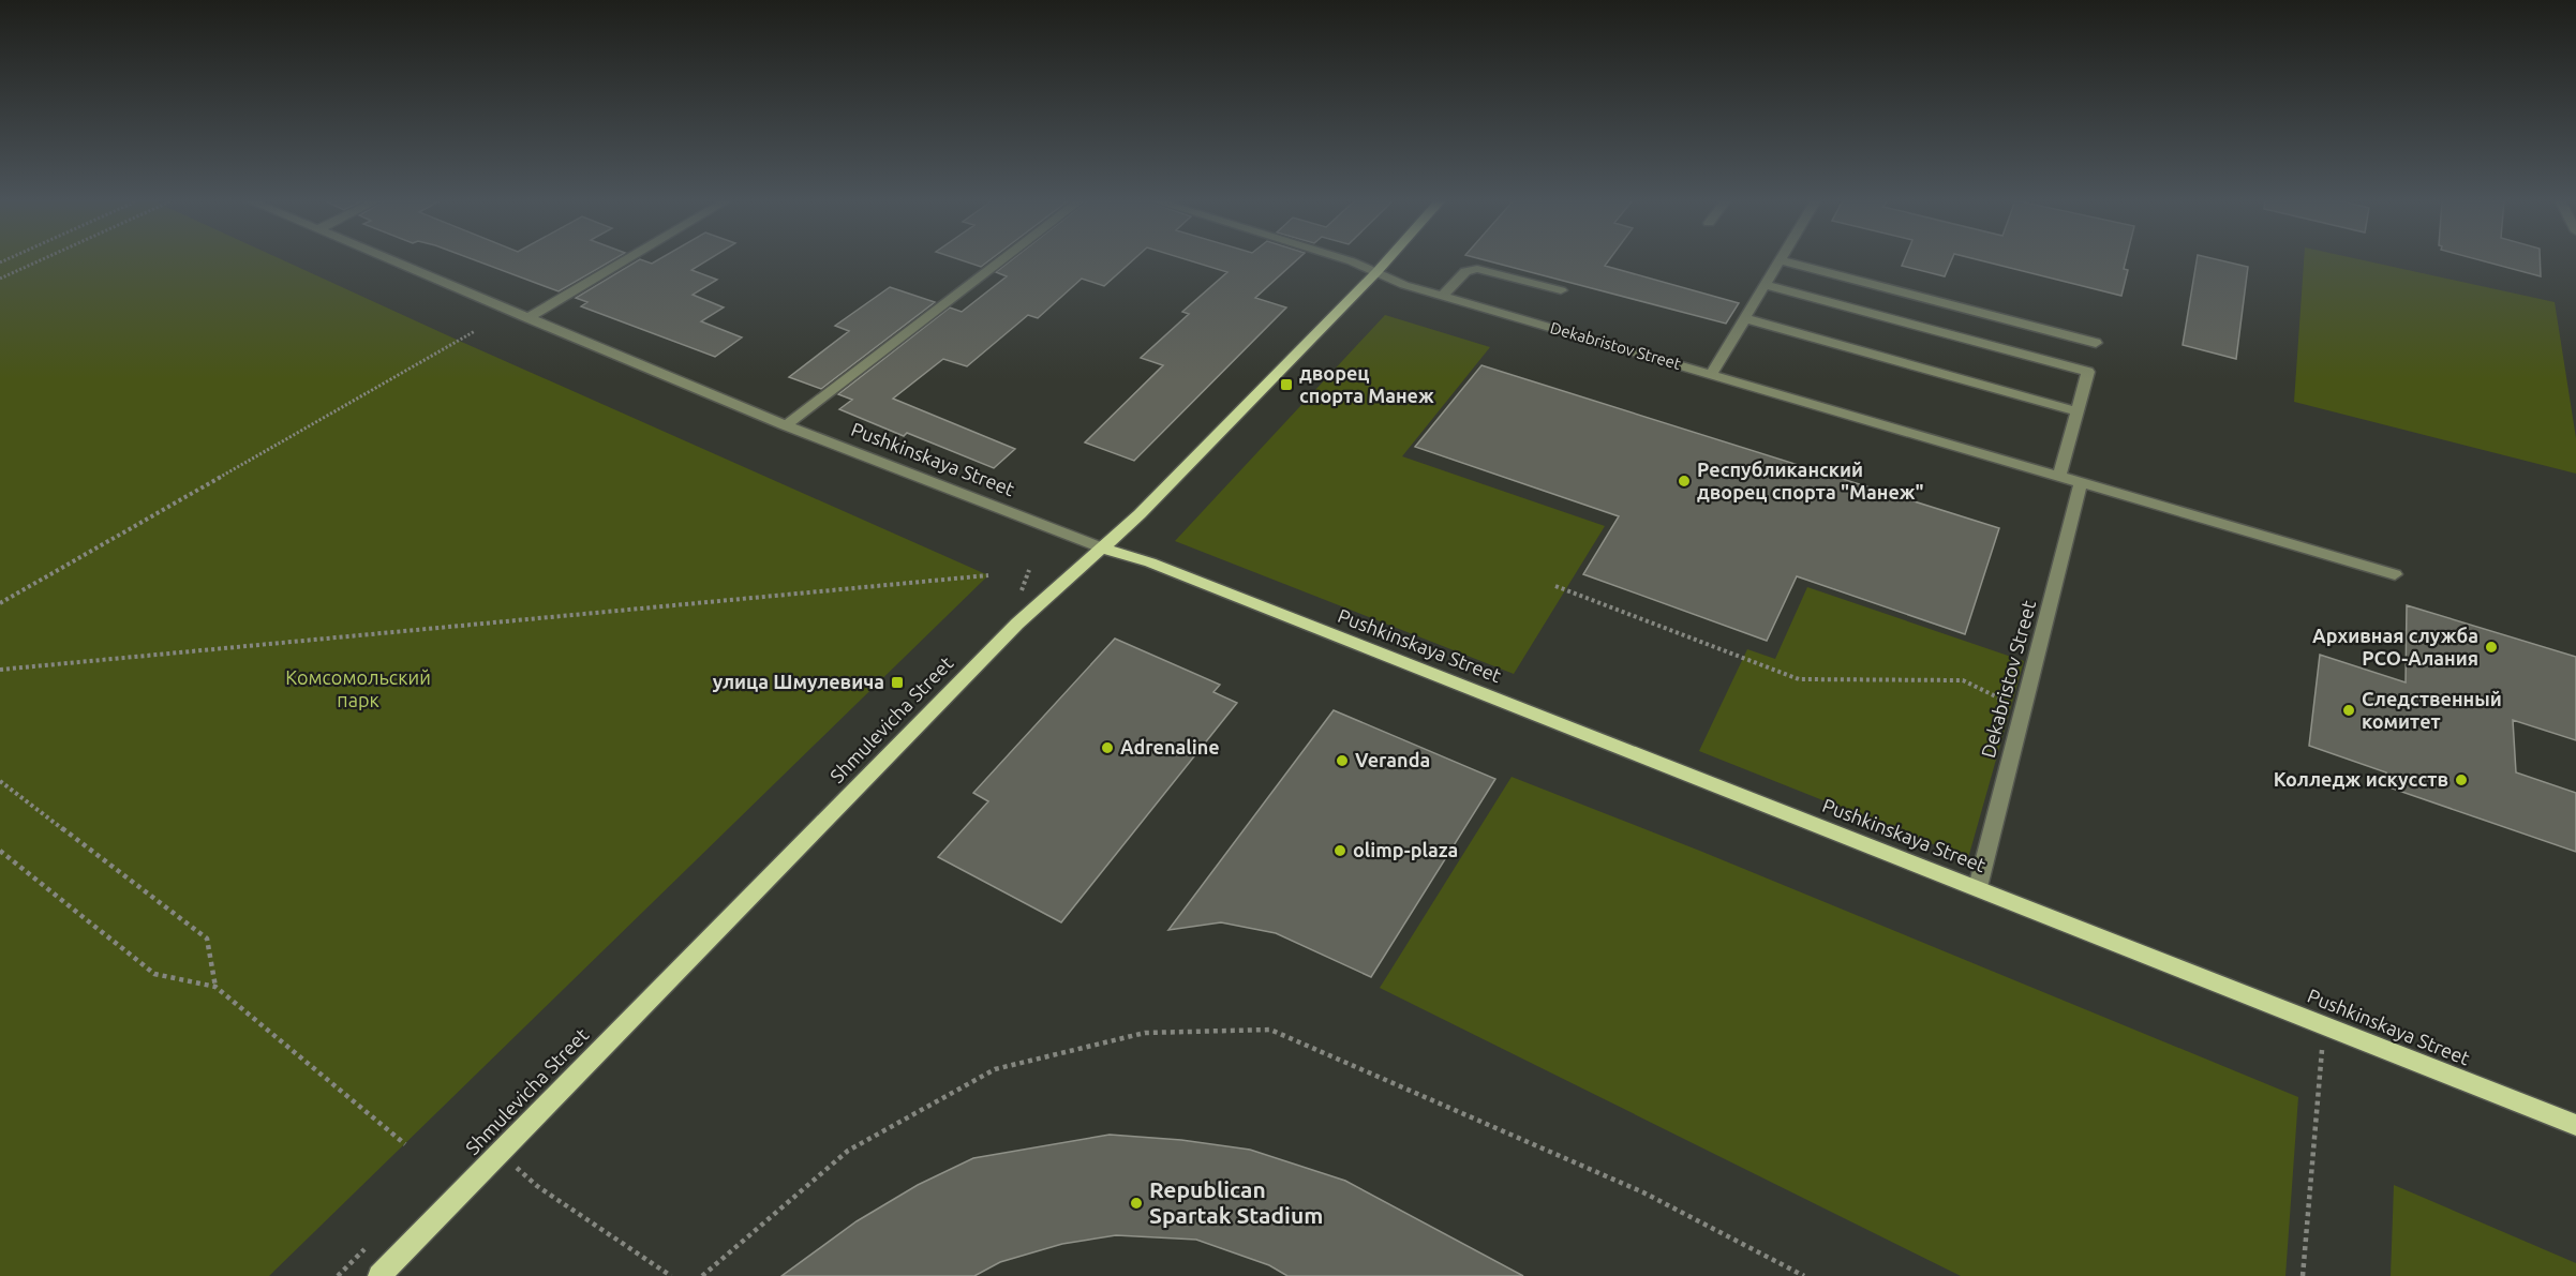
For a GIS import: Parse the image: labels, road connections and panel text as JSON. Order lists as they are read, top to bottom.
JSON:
{
  "streets": {
    "main road": ["Pushkinskaya Street", "Shmulevicha Street"],
    "street": ["Dekabristov Street"]
  },
  "crossings": [
    ["Dekabristov Street", "Pushkinskaya Street"],
    ["Dekabristov Street", "Shmulevicha Street"],
    ["Pushkinskaya Street", "Shmulevicha Street"]
  ],
  "parks": ["Комсомольский парк"],
  "places": {
    "transit": ["дворец спорта Манеж", "улица Шмулевича"],
    "other": [
      "Республиканский дворец спорта \"Манеж\"",
      "Архивная служба РСО-Алания",
      "Следственный комитет",
      "Adrenaline",
      "Veranda",
      "Колледж искусств",
      "olimp-plaza",
      "Republican Spartak Stadium"
    ]
  }
}
